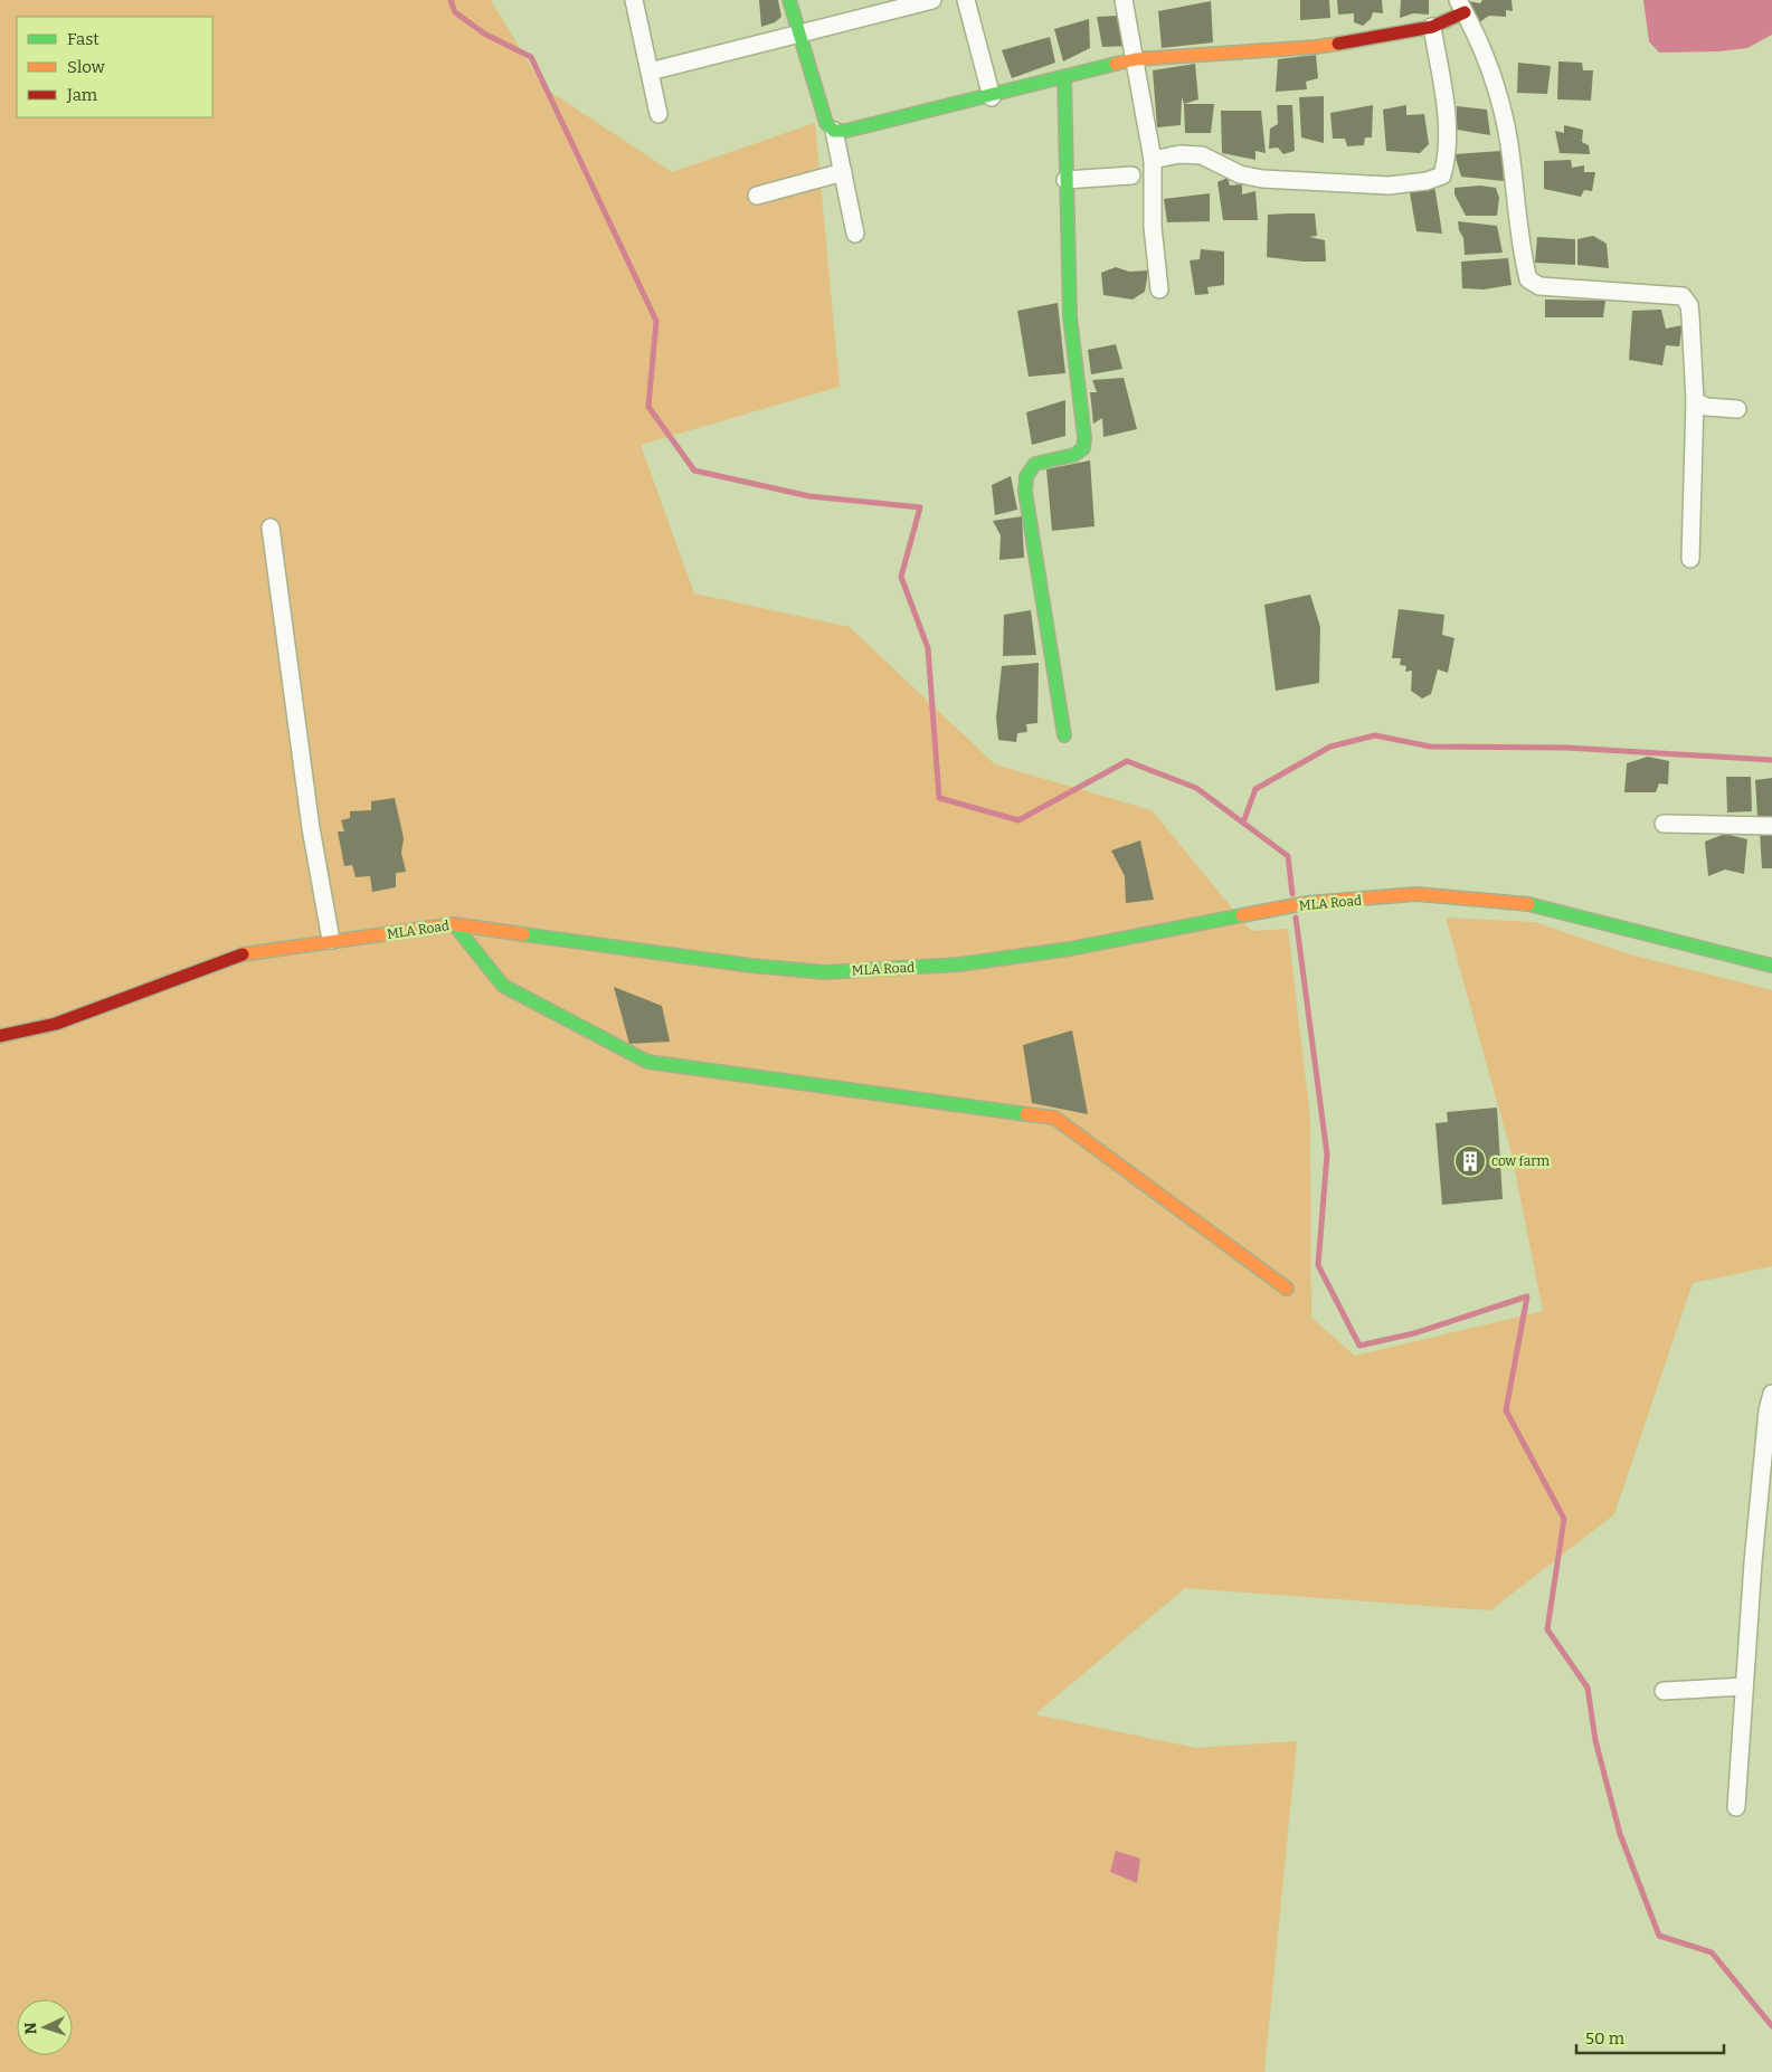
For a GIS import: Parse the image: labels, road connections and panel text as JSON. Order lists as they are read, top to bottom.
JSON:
{
  "streets": {
    "street": ["MLA Road"]
  },
  "places": {
    "building": ["cow farm"]
  },
  "legend": ["Fast", "Slow", "Jam"],
  "scale_bar": "50 m",
  "north": "left"
}
